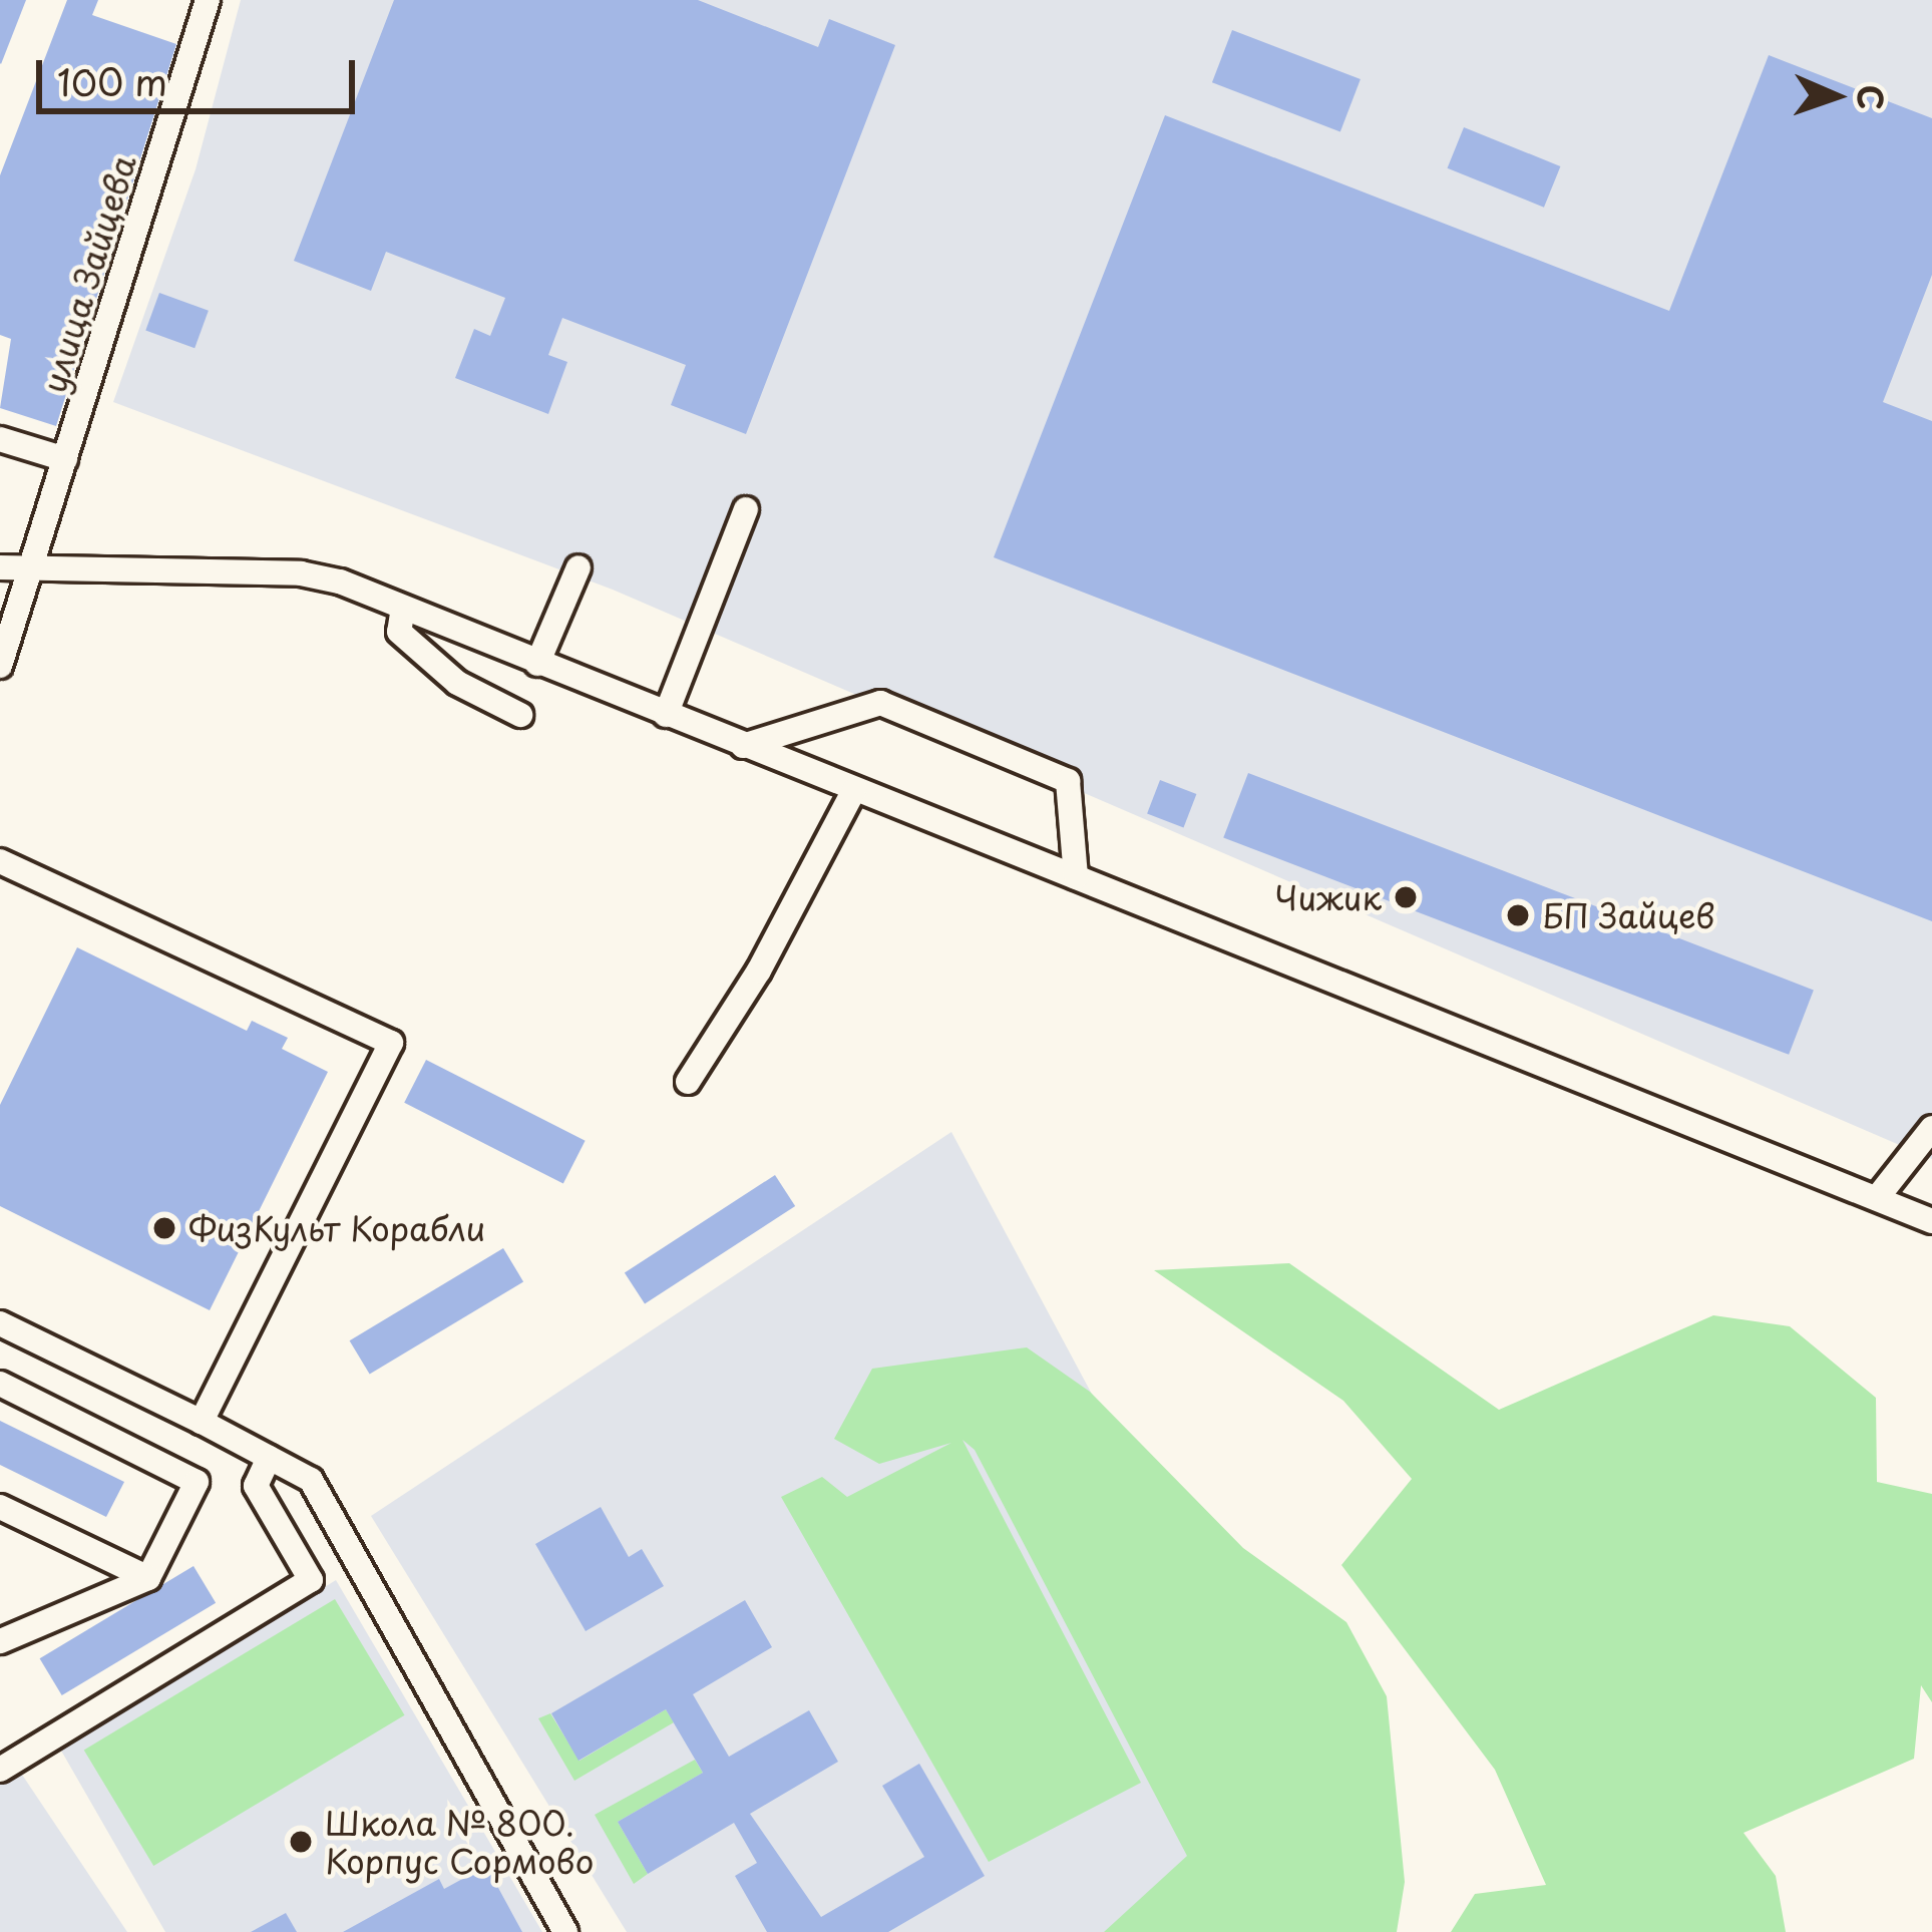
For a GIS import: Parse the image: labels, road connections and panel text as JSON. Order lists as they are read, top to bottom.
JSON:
{
  "streets": {
    "street": ["улица Зайцева"]
  },
  "places": [
    "Чижик",
    "БП Зайцев",
    "ФизКульт Корабли",
    "Школа № 800. Корпус Сормово"
  ],
  "scale_bar": "100 m",
  "north": "right"
}
